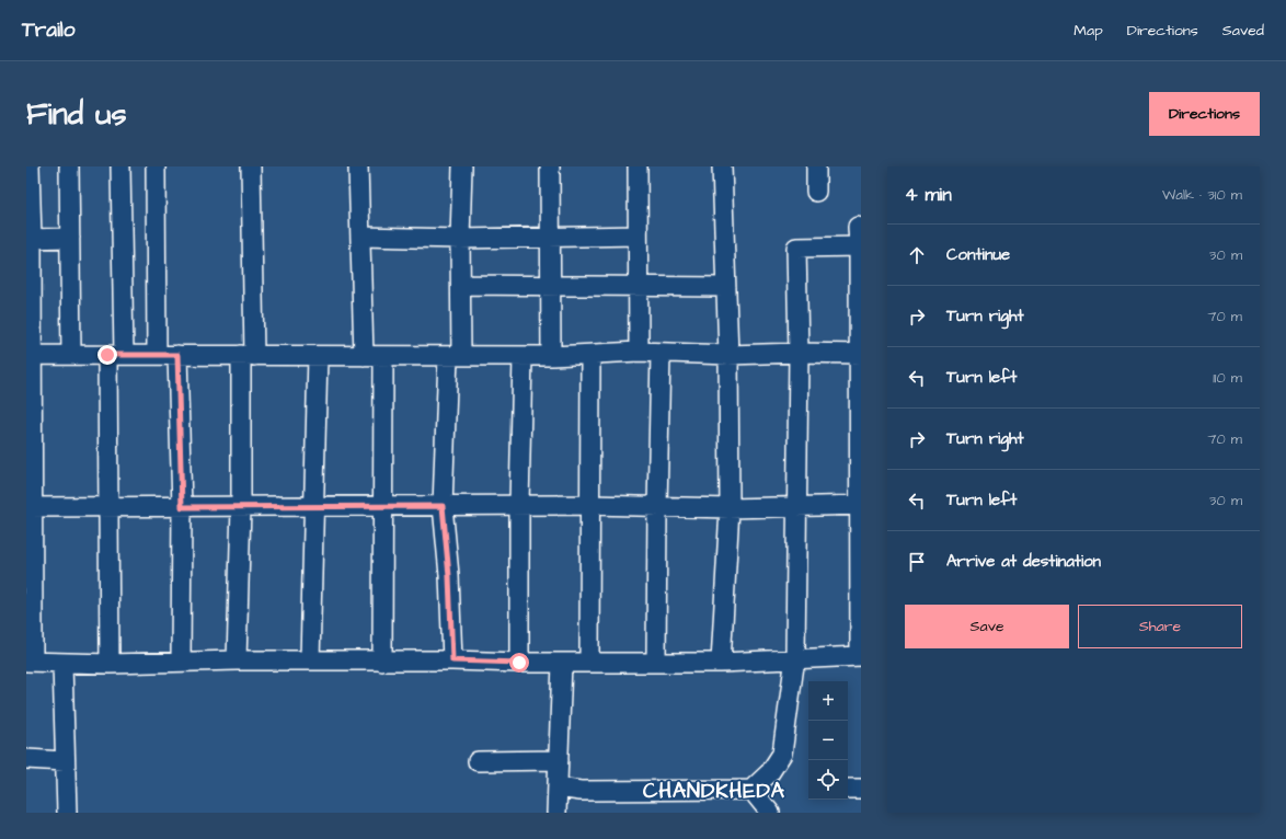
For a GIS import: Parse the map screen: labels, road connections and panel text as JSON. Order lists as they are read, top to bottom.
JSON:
{
  "districts": ["CHANDKHEDA"],
  "page": {
    "header": "Trailo",
    "nav": ["Map", "Directions", "Saved"],
    "buttons": [
      "Directions",
      ["Save", "Share"]
    ],
    "title": "Find us",
    "heading": ["4 min", "Walk · 310 m"],
    "list": [
      ["Continue", "30 m"],
      ["Turn right", "70 m"],
      ["Turn left", "110 m"],
      ["Turn right", "70 m"],
      ["Turn left", "30 m"],
      "Arrive at destination"
    ],
    "map_buttons": ["+", "−"]
  }
}
